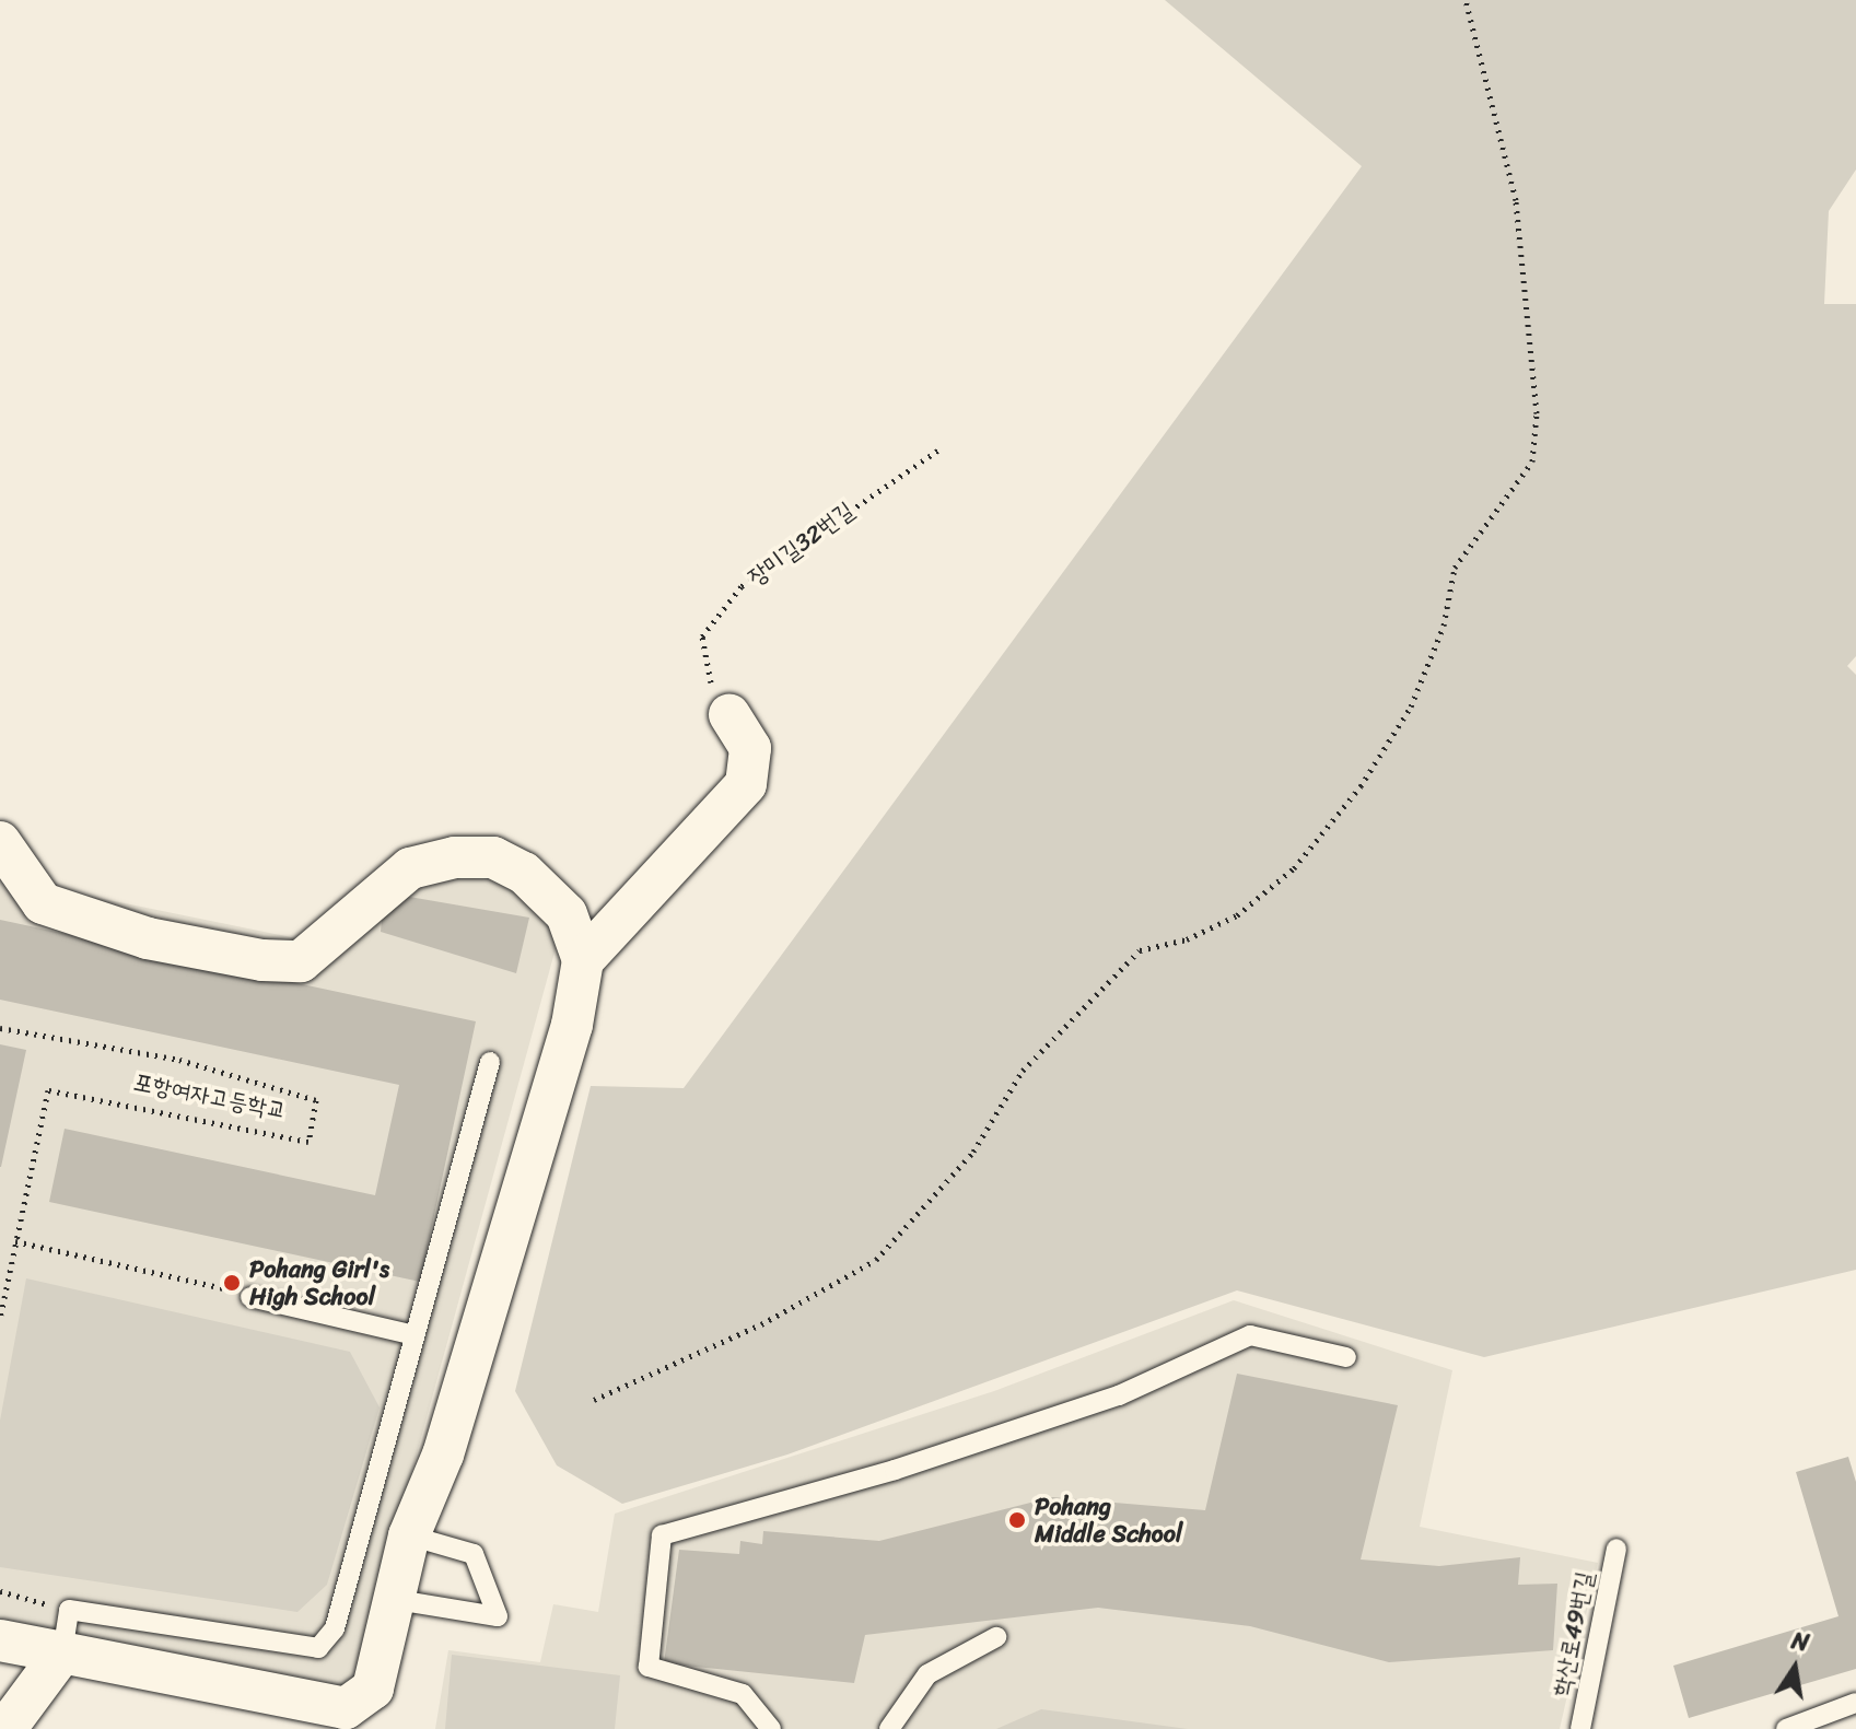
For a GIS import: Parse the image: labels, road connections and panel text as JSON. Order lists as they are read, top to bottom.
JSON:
{
  "streets": {
    "lane": ["학산로49번길"],
    "path": ["장미길32번길", "포항여자고등학교"]
  },
  "places": ["Pohang Girl's High School", "Pohang Middle School"],
  "north": "top"
}
